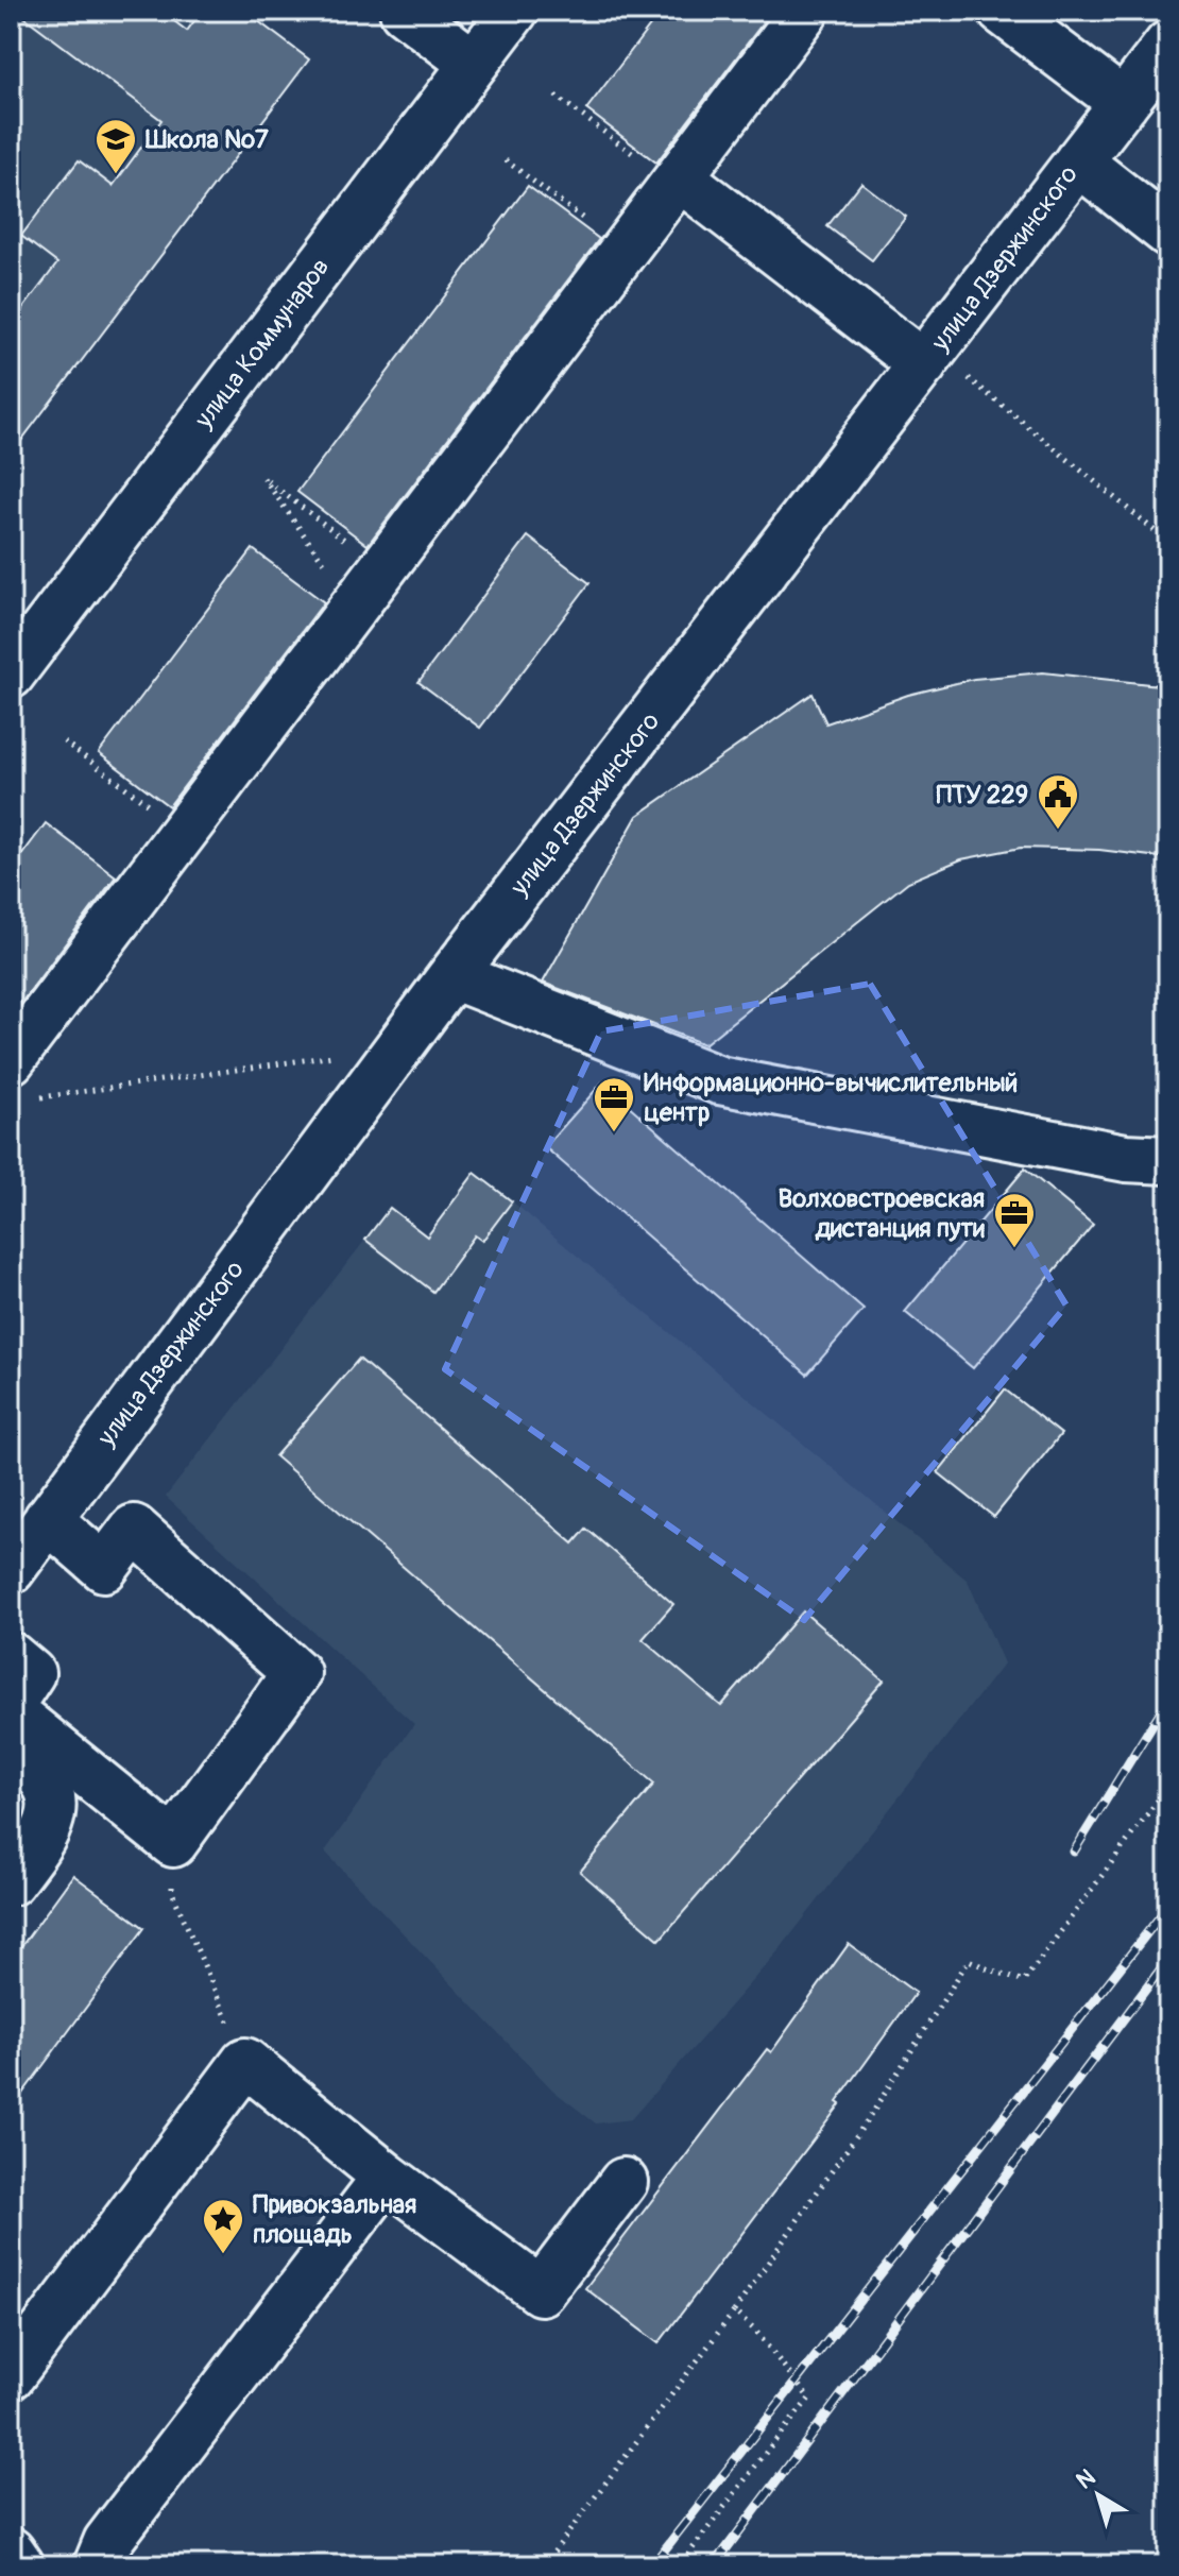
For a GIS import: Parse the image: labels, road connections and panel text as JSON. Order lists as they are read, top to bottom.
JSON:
{
  "streets": {
    "street": ["улица Дзержинского", "улица Коммунаров"]
  },
  "places": {
    "school or university": ["Школа №7"],
    "public building": ["ПТУ 229"],
    "office": ["Информационно-вычислительный центр", "Волховстроевская дистанция пути"],
    "place": ["Привокзальная площадь"]
  },
  "north": "top left"
}
